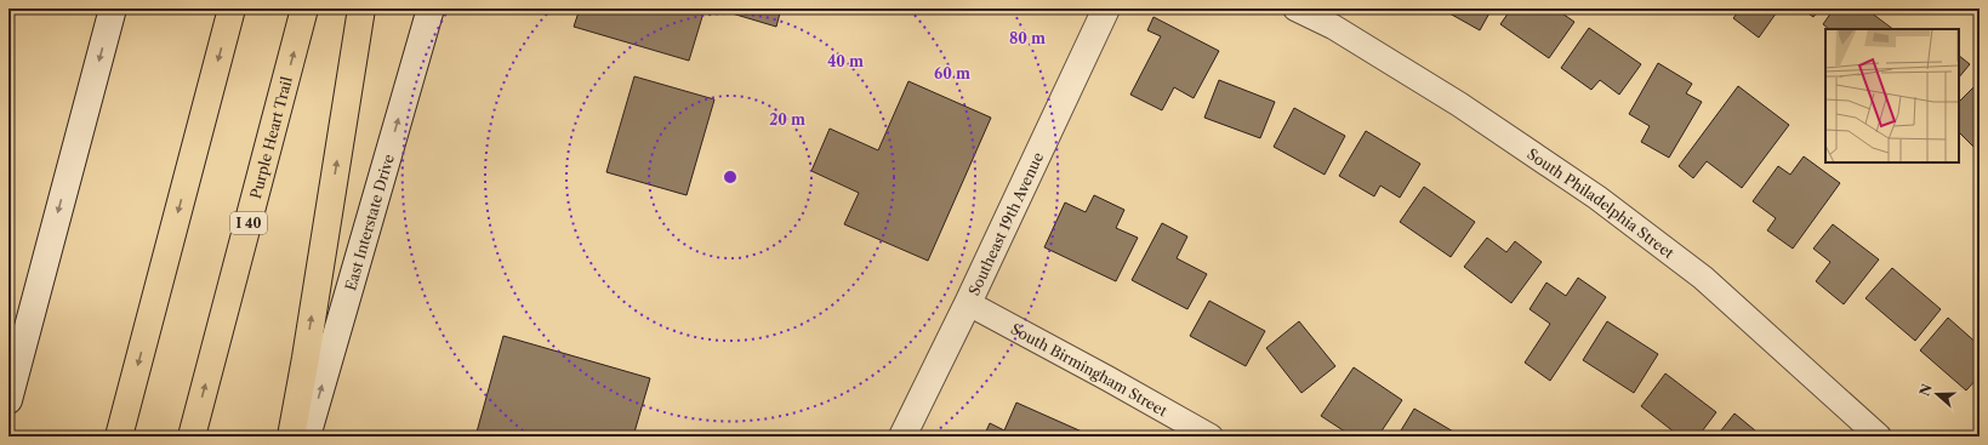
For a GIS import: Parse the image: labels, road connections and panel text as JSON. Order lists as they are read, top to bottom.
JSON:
{
  "streets": {
    "highway": ["Purple Heart Trail", "I 40"],
    "main road": ["East Interstate Drive", "Southeast 19th Avenue"],
    "street": ["South Philadelphia Street", "South Birmingham Street"]
  },
  "crossings": [
    ["Southeast 19th Avenue", "South Birmingham Street"]
  ],
  "one_way": ["East Interstate Drive"],
  "north": "left",
  "rings": [
    "80 m",
    "40 m",
    "60 m",
    "20 m"
  ]
}
